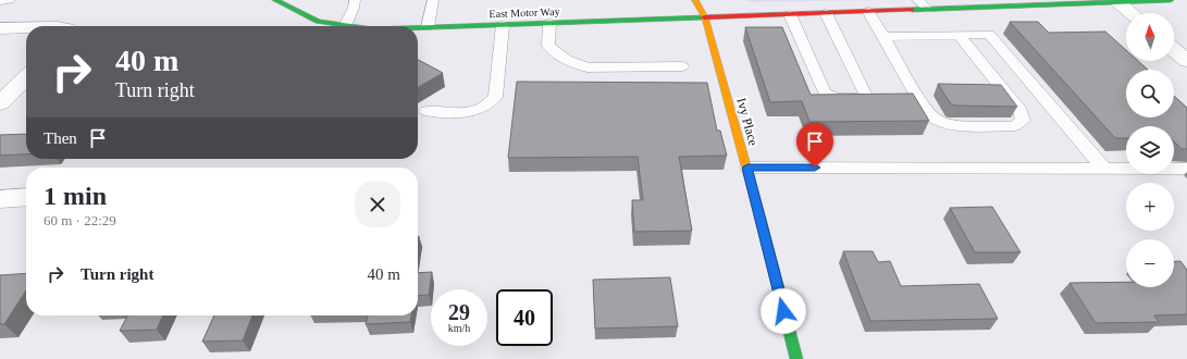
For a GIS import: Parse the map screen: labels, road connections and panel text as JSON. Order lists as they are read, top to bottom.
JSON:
{
  "streets": {
    "street": ["East Motor Way", "Ivy Place"]
  },
  "crossings": [
    ["East Motor Way", "Ivy Place"]
  ],
  "north": "top",
  "page": {
    "map_buttons": ["+", "−"],
    "turn": ["40 m", "Turn right"],
    "then": "Then",
    "heading": ["1 min", "60 m · 22:29"],
    "list": [
      {
        "name": "Turn right",
        "value": "40 m"
      }
    ],
    "speed": "29 km/h",
    "limit": "40"
  }
}
